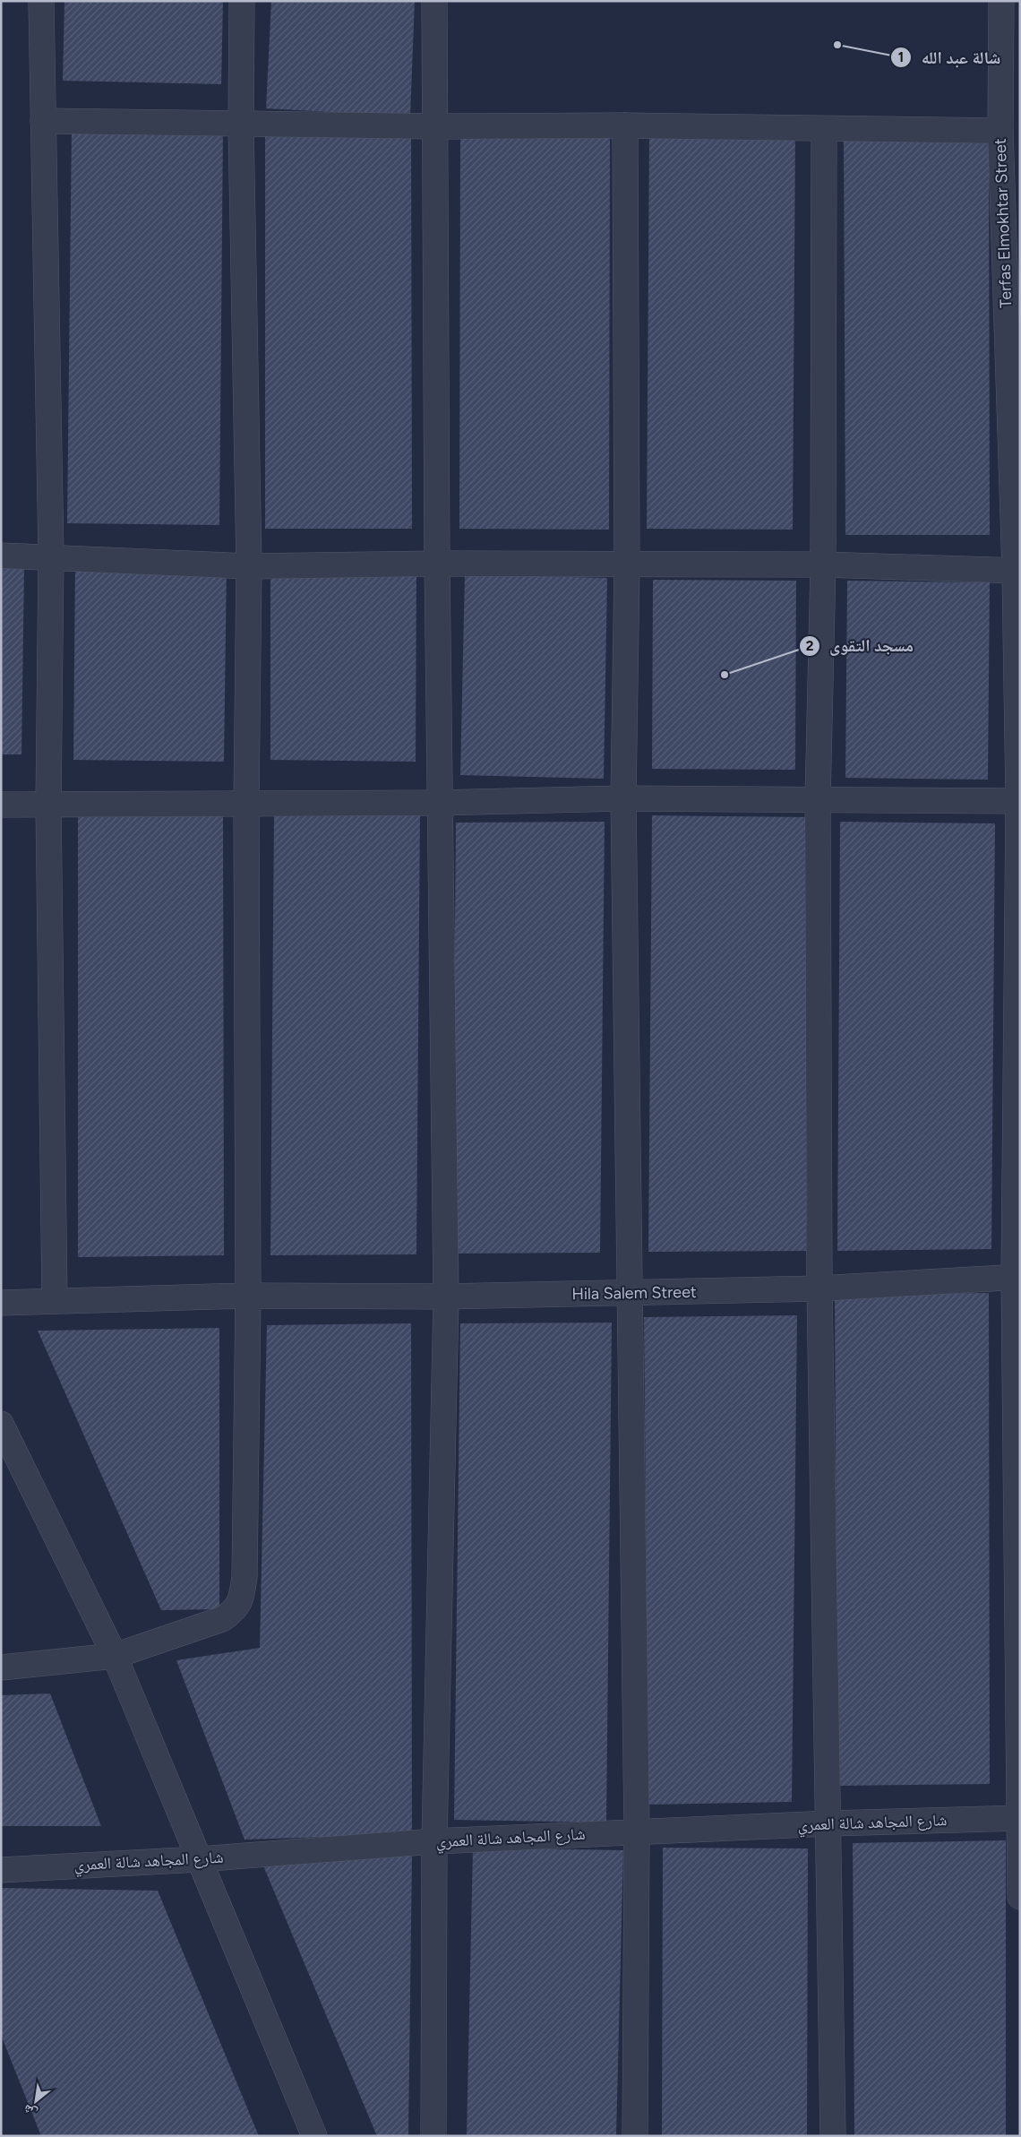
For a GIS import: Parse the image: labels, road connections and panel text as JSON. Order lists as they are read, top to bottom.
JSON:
{
  "streets": {
    "street": ["Terfas Elmokhtar Street", "Hila Salem Street", "شارع المجاهد شالة العمري"]
  },
  "crossings": [
    ["Terfas Elmokhtar Street", "Hila Salem Street"],
    ["Terfas Elmokhtar Street", "شارع المجاهد شالة العمري"]
  ],
  "places": ["شالة عبد الله", "مسجد التقوى"],
  "north": "bottom left"
}
